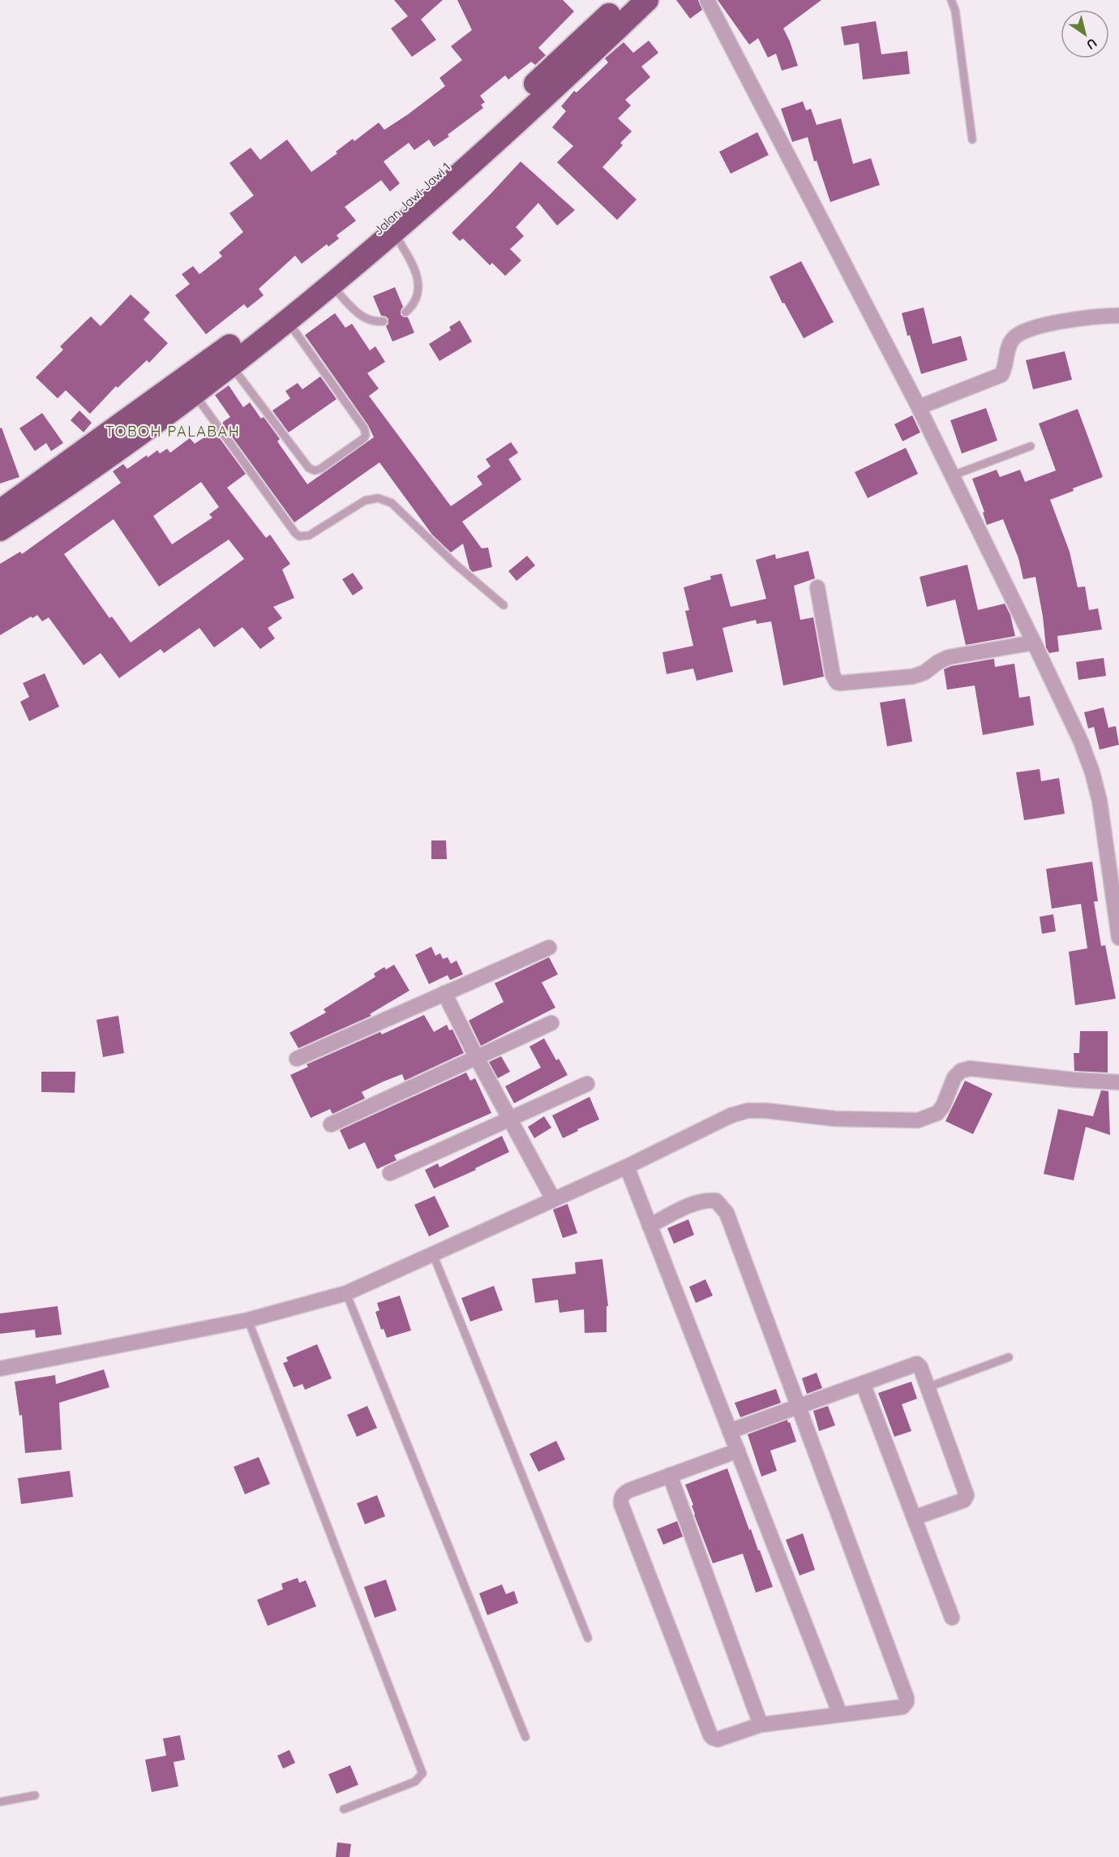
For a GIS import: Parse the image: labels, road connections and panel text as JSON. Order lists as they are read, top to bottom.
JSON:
{
  "streets": {
    "highway": ["Jalan Jawi-Jawi 1"]
  },
  "districts": ["TOBOH PALABAH"],
  "north": "bottom right"
}
